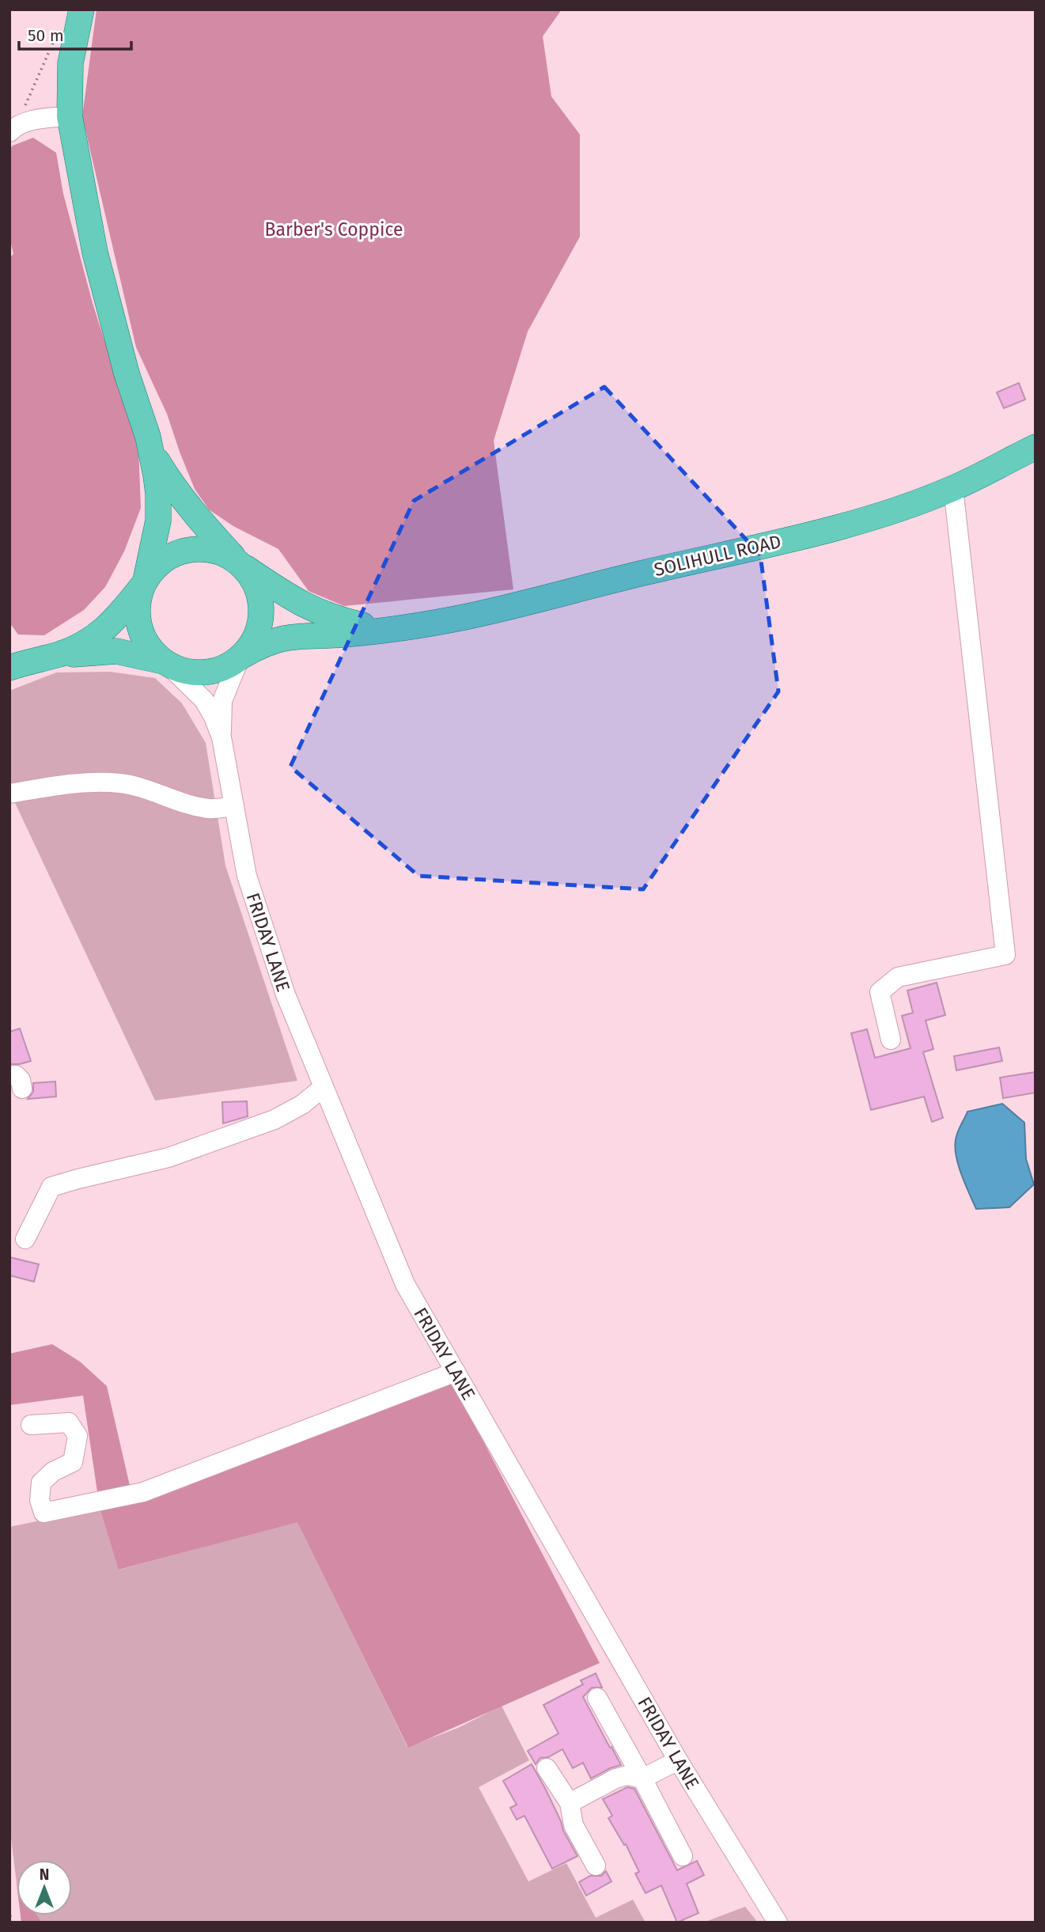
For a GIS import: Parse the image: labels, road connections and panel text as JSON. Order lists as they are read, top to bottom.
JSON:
{
  "streets": {
    "main road": ["SOLIHULL ROAD"],
    "street": ["FRIDAY LANE"]
  },
  "crossings": [
    ["SOLIHULL ROAD", "FRIDAY LANE"]
  ],
  "parks": ["Barber's Coppice"],
  "scale_bar": "50 m",
  "north": "top"
}
